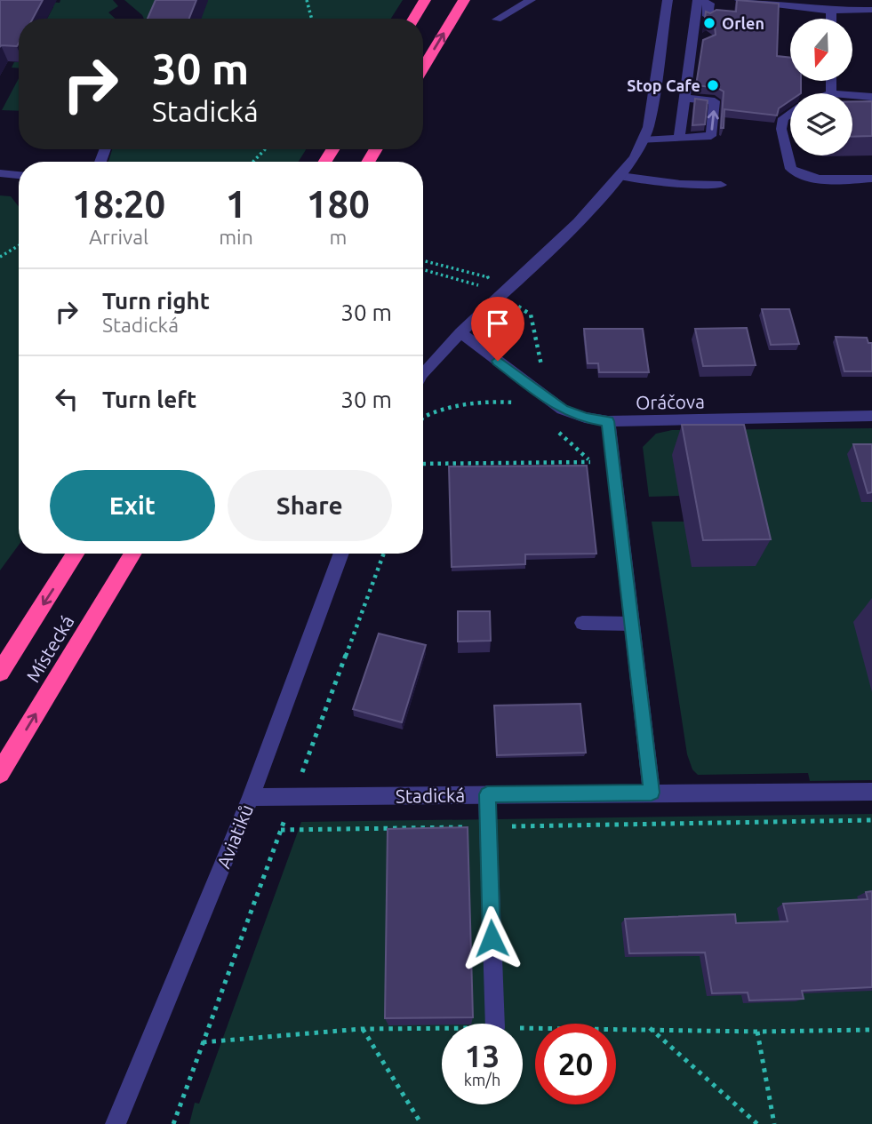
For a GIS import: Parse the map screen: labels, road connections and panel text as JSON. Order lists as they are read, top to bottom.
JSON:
{
  "streets": {
    "highway": ["Místecká"],
    "street": ["Oráčova", "Stadická", "Aviatiků"]
  },
  "crossings": [
    ["Stadická", "Aviatiků"]
  ],
  "places": ["Orlen", "Stop Cafe"],
  "north": "bottom",
  "page": {
    "turn": ["30 m", "Stadická"],
    "eta": [
      "18:20",
      "Arrival",
      "1",
      "min",
      "180",
      "m"
    ],
    "list": [
      {
        "name": "Turn right",
        "note": "Stadická",
        "value": "30 m"
      },
      {
        "name": "Turn left",
        "value": "30 m"
      }
    ],
    "buttons": ["Exit", "Share"],
    "speed": "13 km/h",
    "limit": "20"
  }
}
